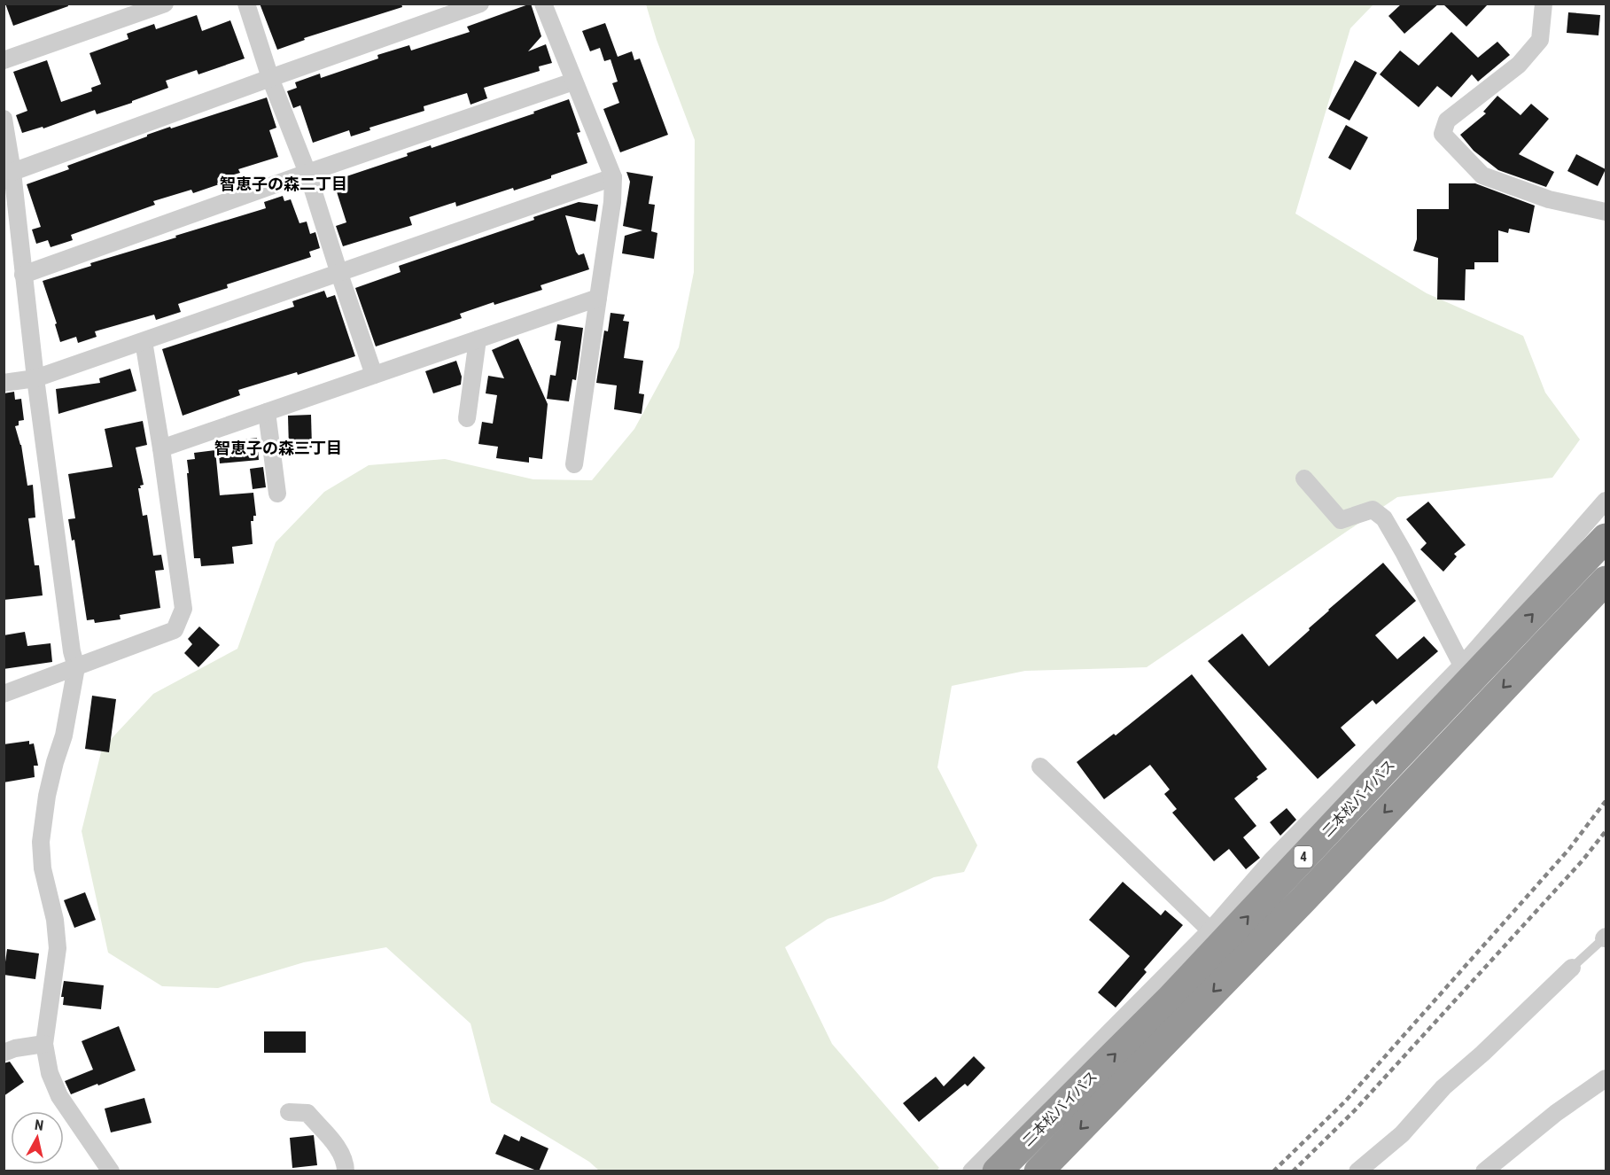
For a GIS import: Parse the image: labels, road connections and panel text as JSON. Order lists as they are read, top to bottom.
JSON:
{
  "streets": {
    "highway": ["二本松バイパス", "4"]
  },
  "districts": ["智恵子の森二丁目", "智恵子の森三丁目"],
  "north": "top"
}
